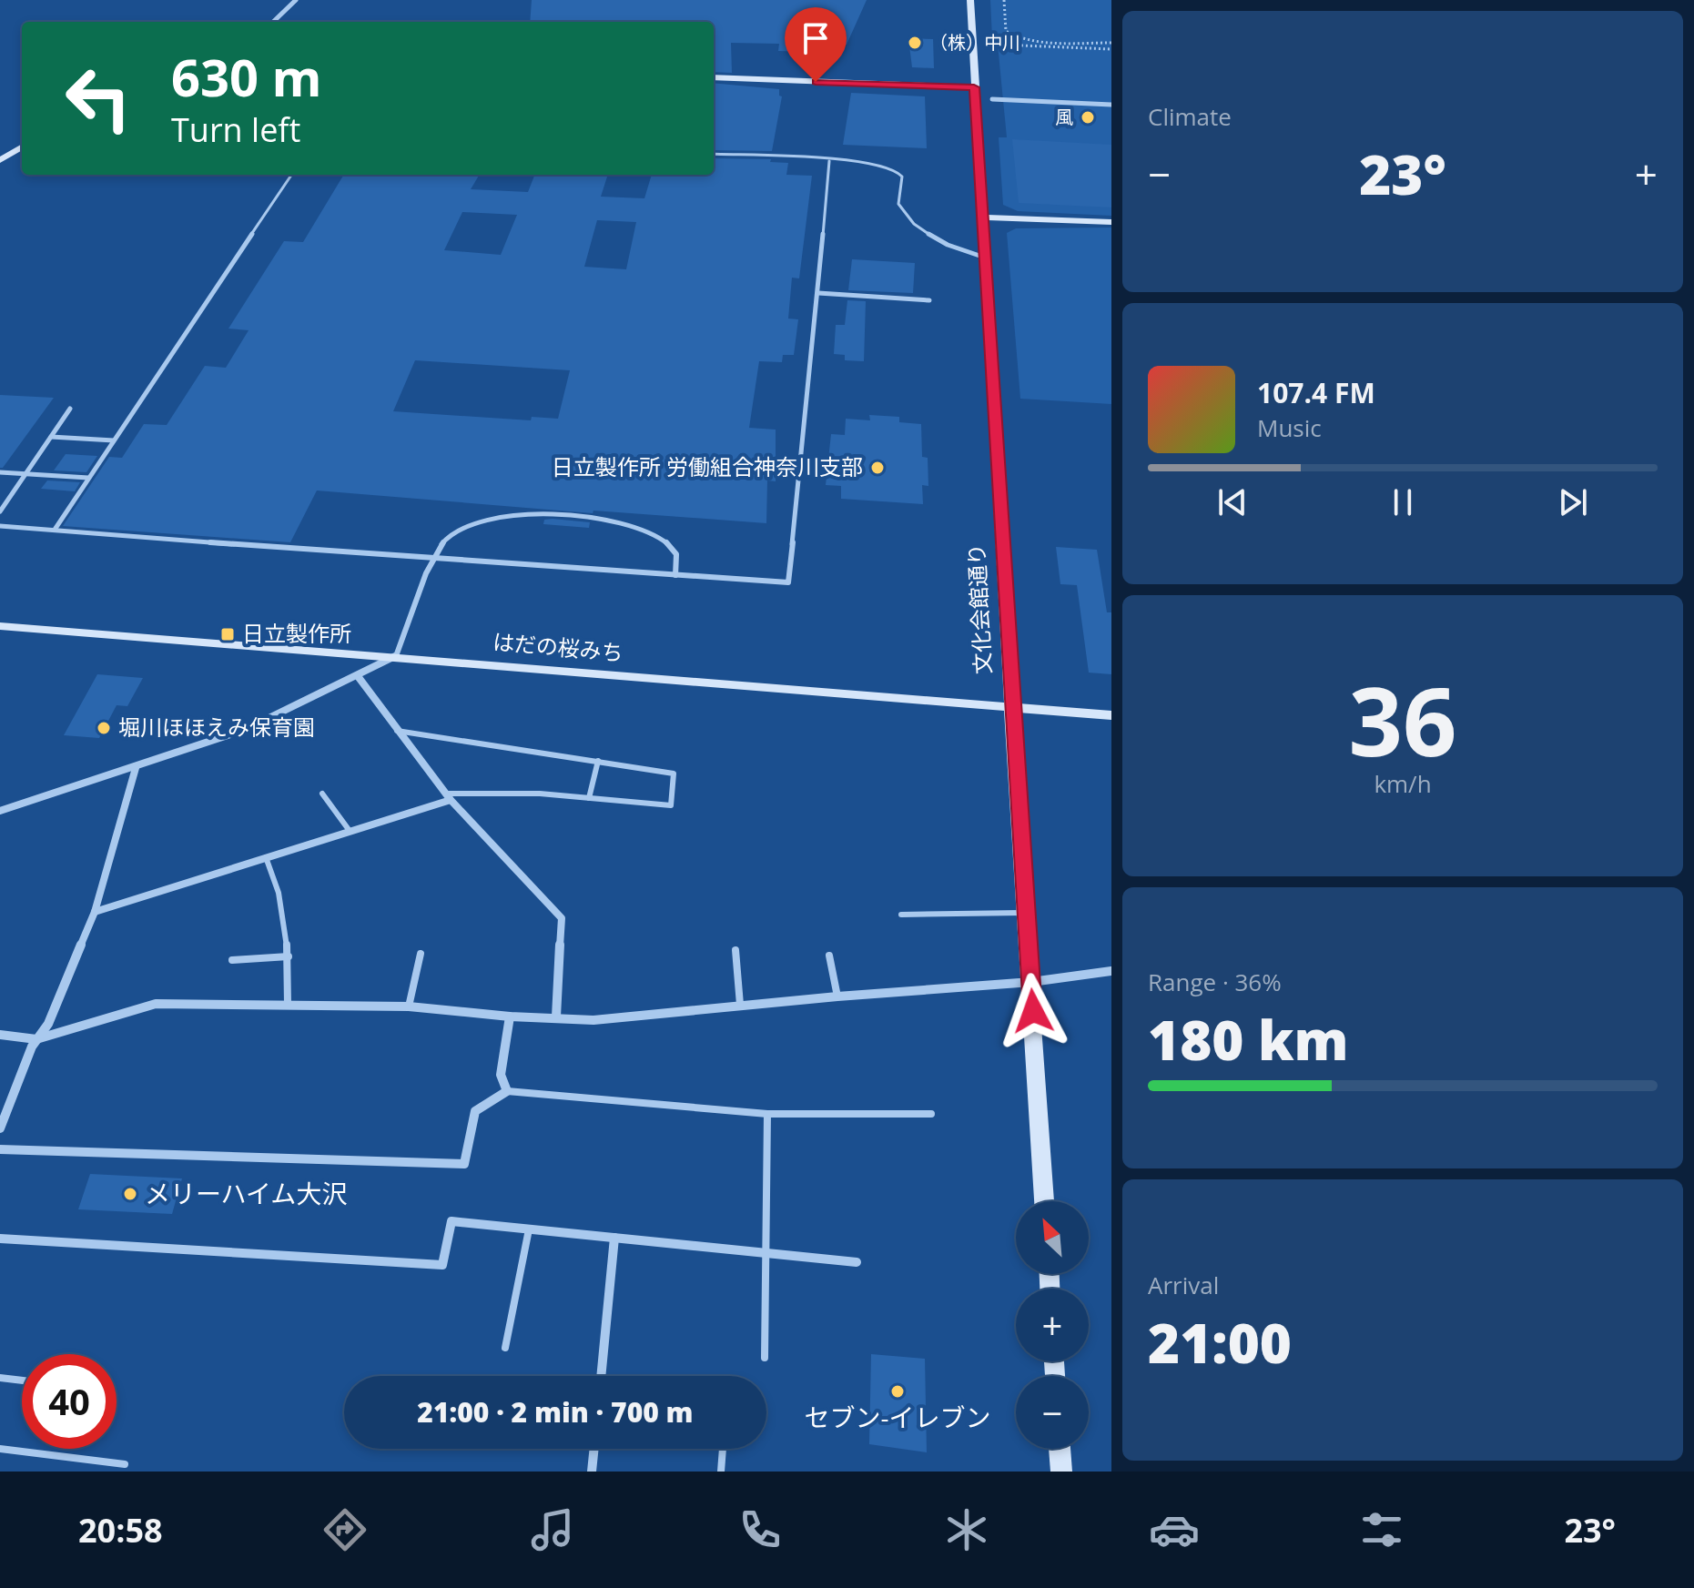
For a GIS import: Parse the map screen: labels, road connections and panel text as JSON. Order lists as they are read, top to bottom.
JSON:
{
  "streets": {
    "street": ["文化会館通り", "はだの桜みち"]
  },
  "crossings": [
    ["文化会館通り", "はだの桜みち"]
  ],
  "places": {
    "other": [
      "（株）中川",
      "風",
      "日立製作所 労働組合神奈川支部",
      "堀川ほほえみ保育園",
      "メリーハイム大沢",
      "セブン-イレブン"
    ],
    "transit": ["日立製作所"]
  },
  "north": "top left",
  "page": {
    "tile": [
      "Climate",
      ["36", "km/h"],
      ["Range · 36%", "180 km"],
      ["Arrival", "21:00"]
    ],
    "turn": ["630 m", "Turn left"],
    "heat": ["−", "23°", "+"],
    "song": ["107.4 FM", "Music"],
    "map_buttons": ["+", "−"],
    "limit": "40",
    "trip": "21:00 · 2 min · 700 m",
    "tabs": ["20:58", "23°"]
  }
}
